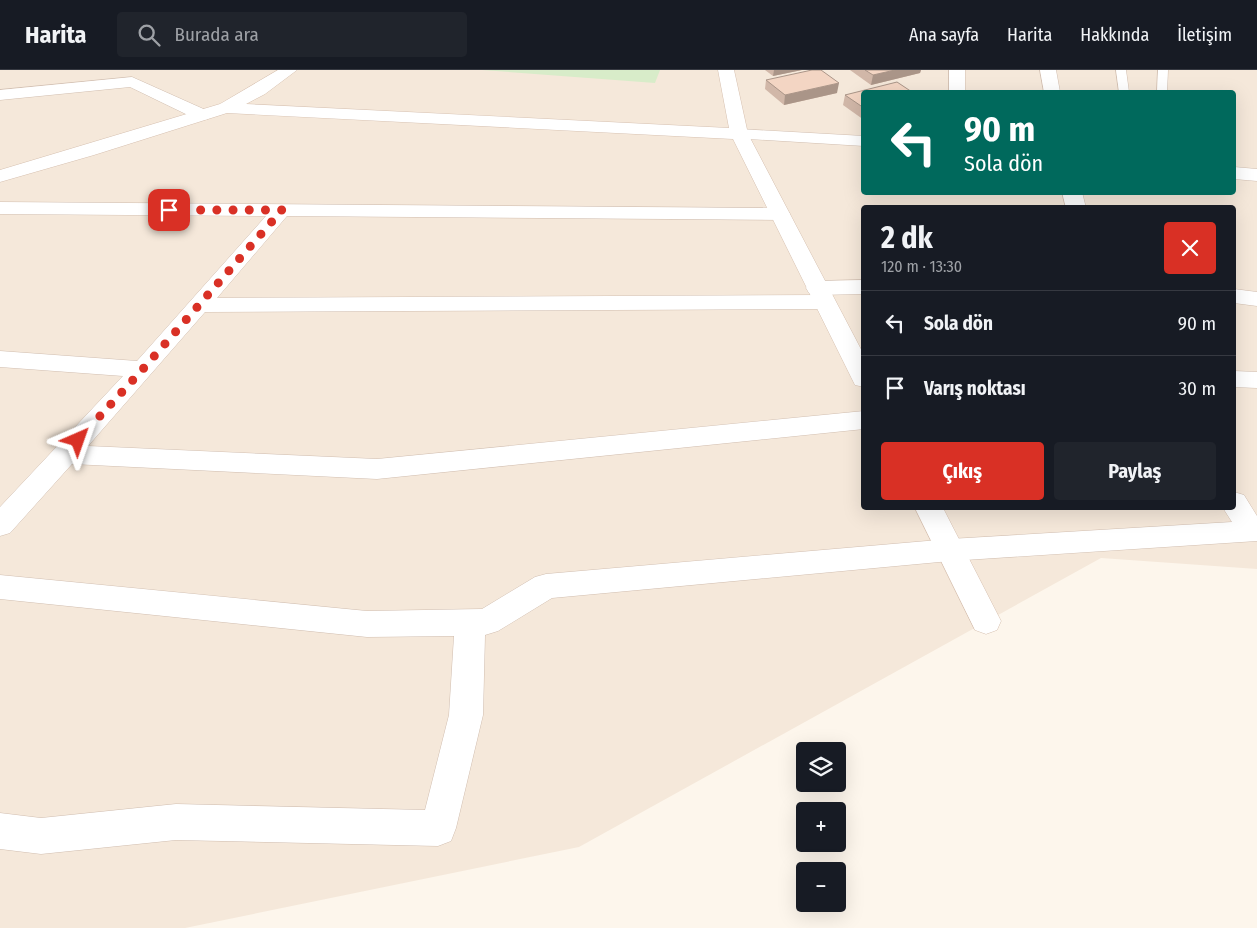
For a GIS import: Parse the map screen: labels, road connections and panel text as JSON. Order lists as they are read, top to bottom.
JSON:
{
  "page": {
    "header": "Harita",
    "search": "Burada ara",
    "nav": [
      "Ana sayfa",
      "Harita",
      "Hakkında",
      "İletişim"
    ],
    "turn": ["90 m", "Sola dön"],
    "heading": ["2 dk", "120 m · 13:30"],
    "list": [
      {
        "name": "Sola dön",
        "value": "90 m"
      },
      {
        "name": "Varış noktası",
        "value": "30 m"
      }
    ],
    "buttons": ["Çıkış", "Paylaş"],
    "map_buttons": ["+", "−"]
  }
}
